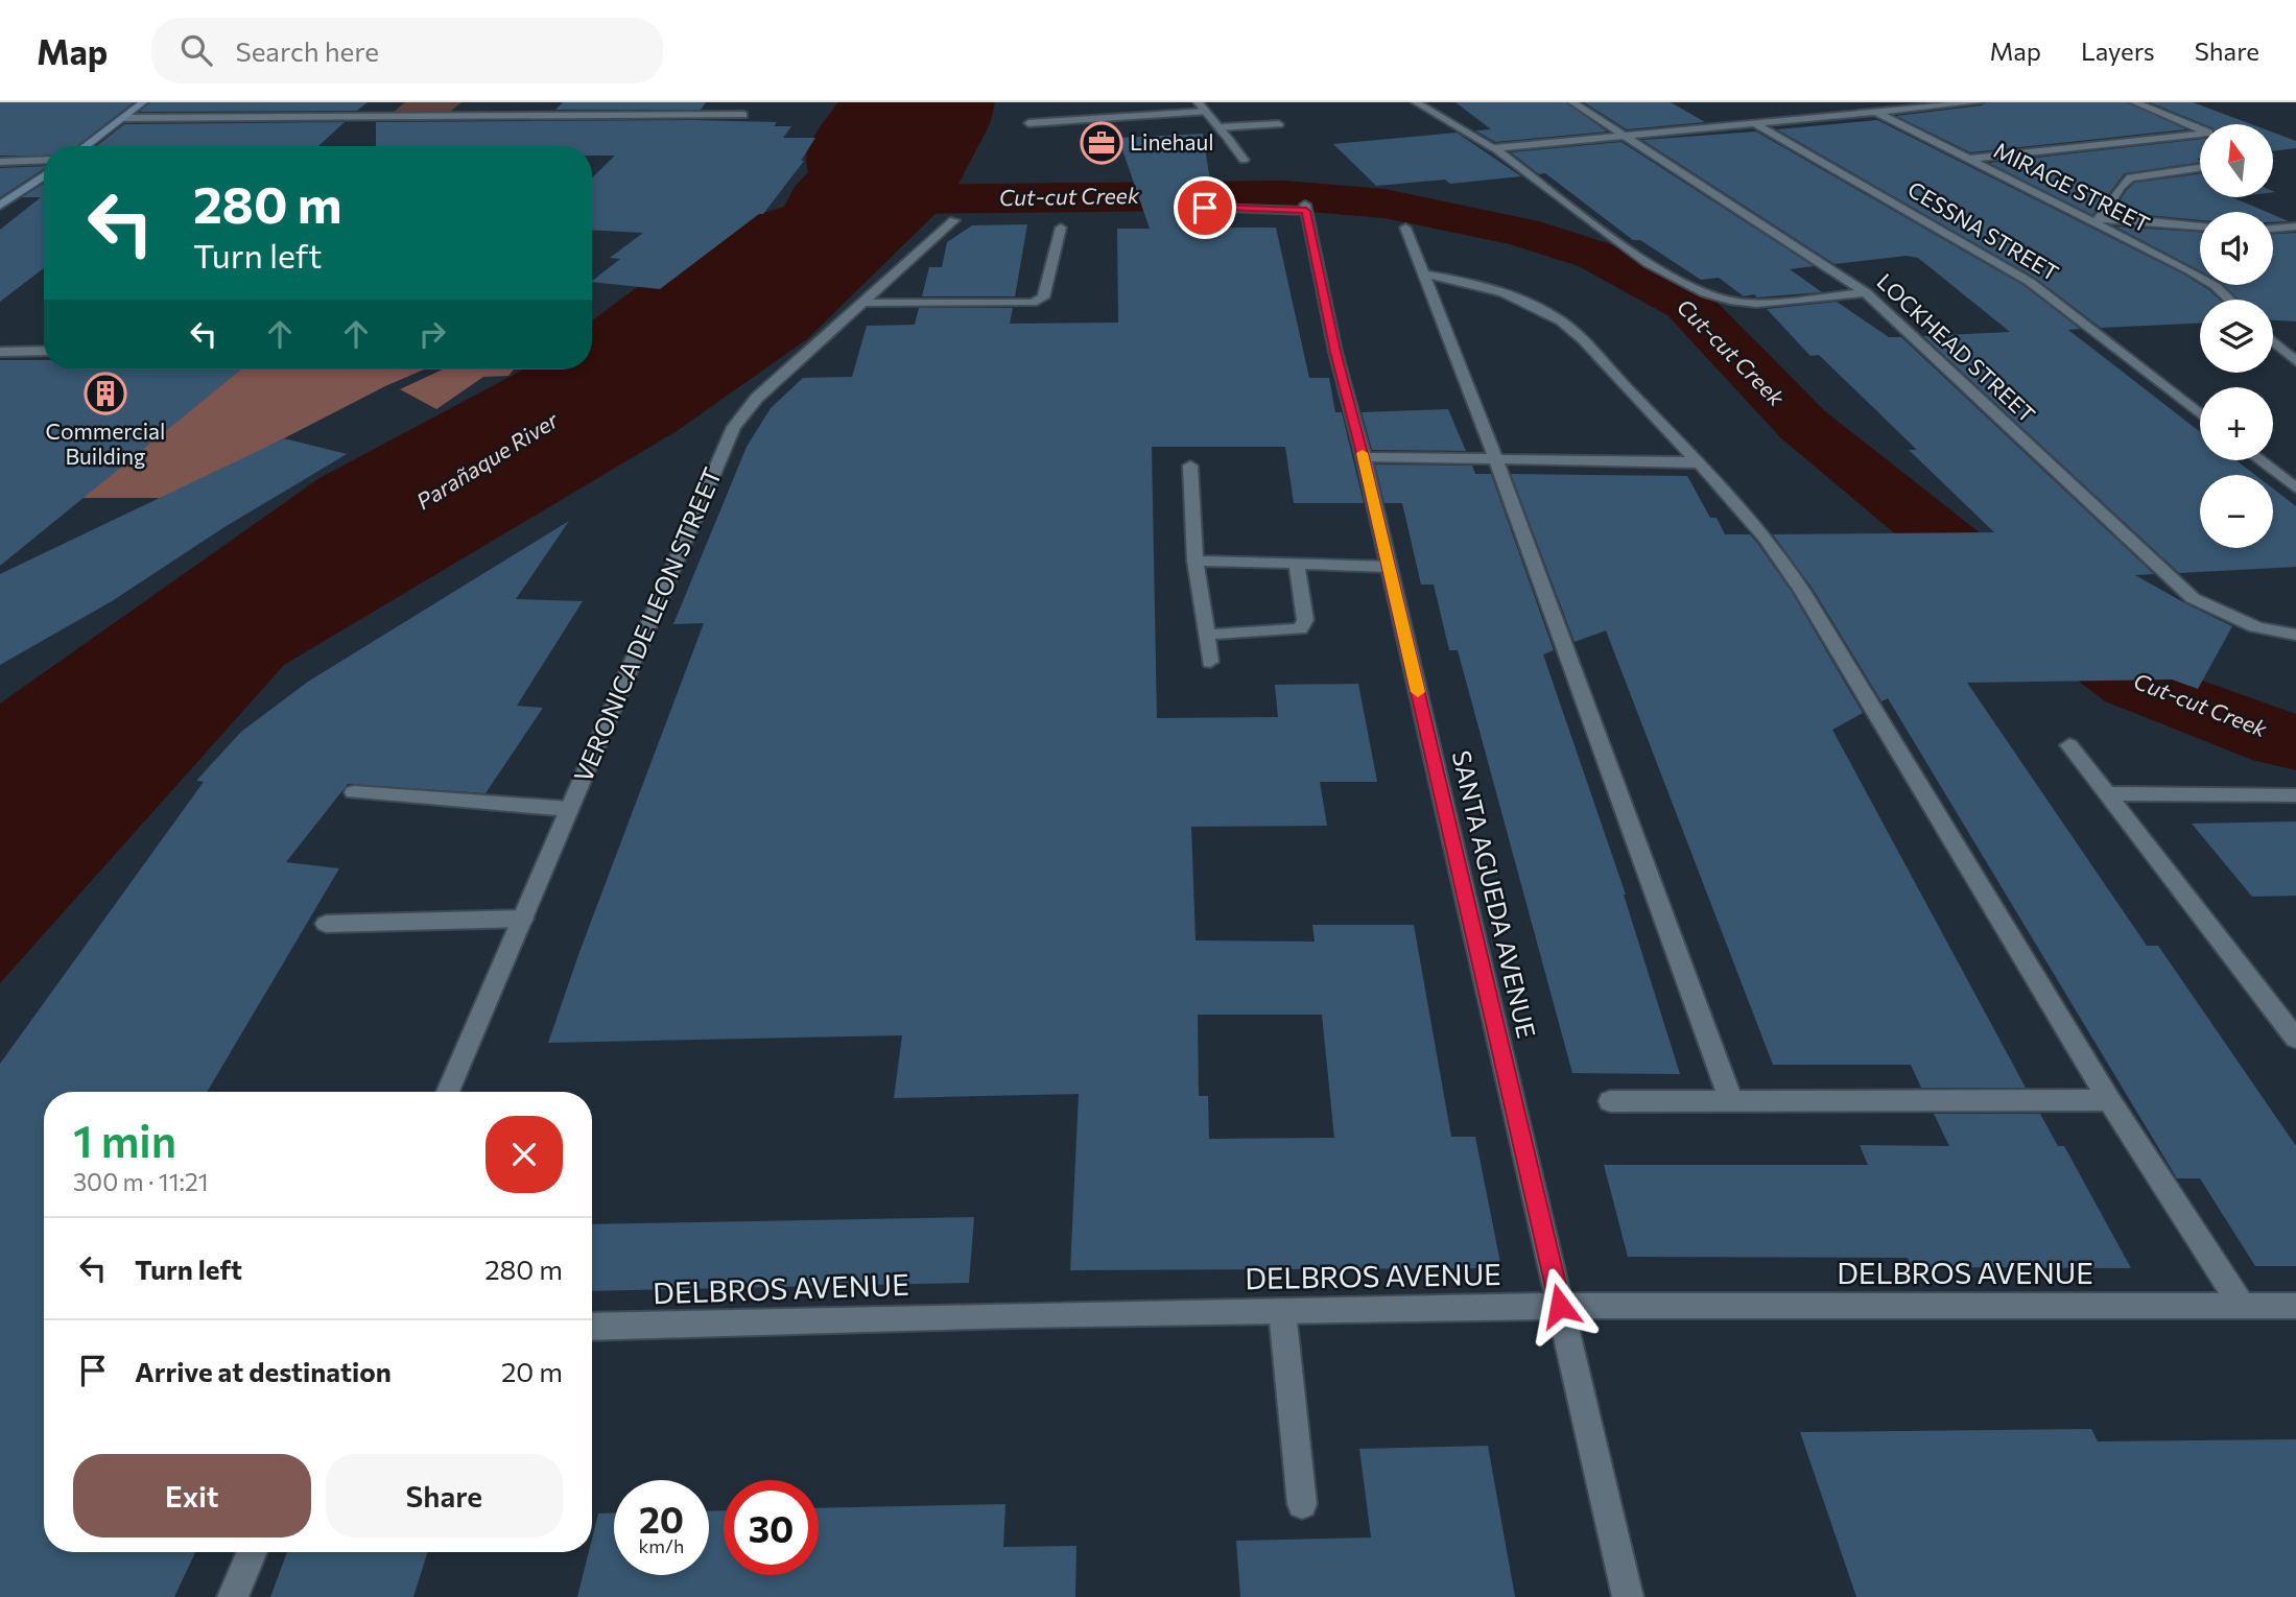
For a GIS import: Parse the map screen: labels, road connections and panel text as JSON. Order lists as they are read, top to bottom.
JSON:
{
  "streets": {
    "street": [
      "MIRAGE STREET",
      "CESSNA STREET",
      "LOCKHEAD STREET",
      "VERONICA DE LEON STREET",
      "SANTA AGUEDA AVENUE",
      "DELBROS AVENUE"
    ]
  },
  "crossings": [
    ["SANTA AGUEDA AVENUE", "DELBROS AVENUE"]
  ],
  "water": ["Cut-cut Creek", "Parañaque River"],
  "places": {
    "office": ["Linehaul"],
    "building": ["Commercial Building"]
  },
  "north": "top",
  "page": {
    "header": "Map",
    "search": "Search here",
    "nav": ["Map", "Layers", "Share"],
    "map_buttons": ["+", "−"],
    "turn": ["280 m", "Turn left"],
    "heading": ["1 min", "300 m · 11:21"],
    "list": [
      {
        "name": "Turn left",
        "value": "280 m"
      },
      {
        "name": "Arrive at destination",
        "value": "20 m"
      }
    ],
    "buttons": ["Exit", "Share"],
    "speed": "20 km/h",
    "limit": "30"
  }
}
